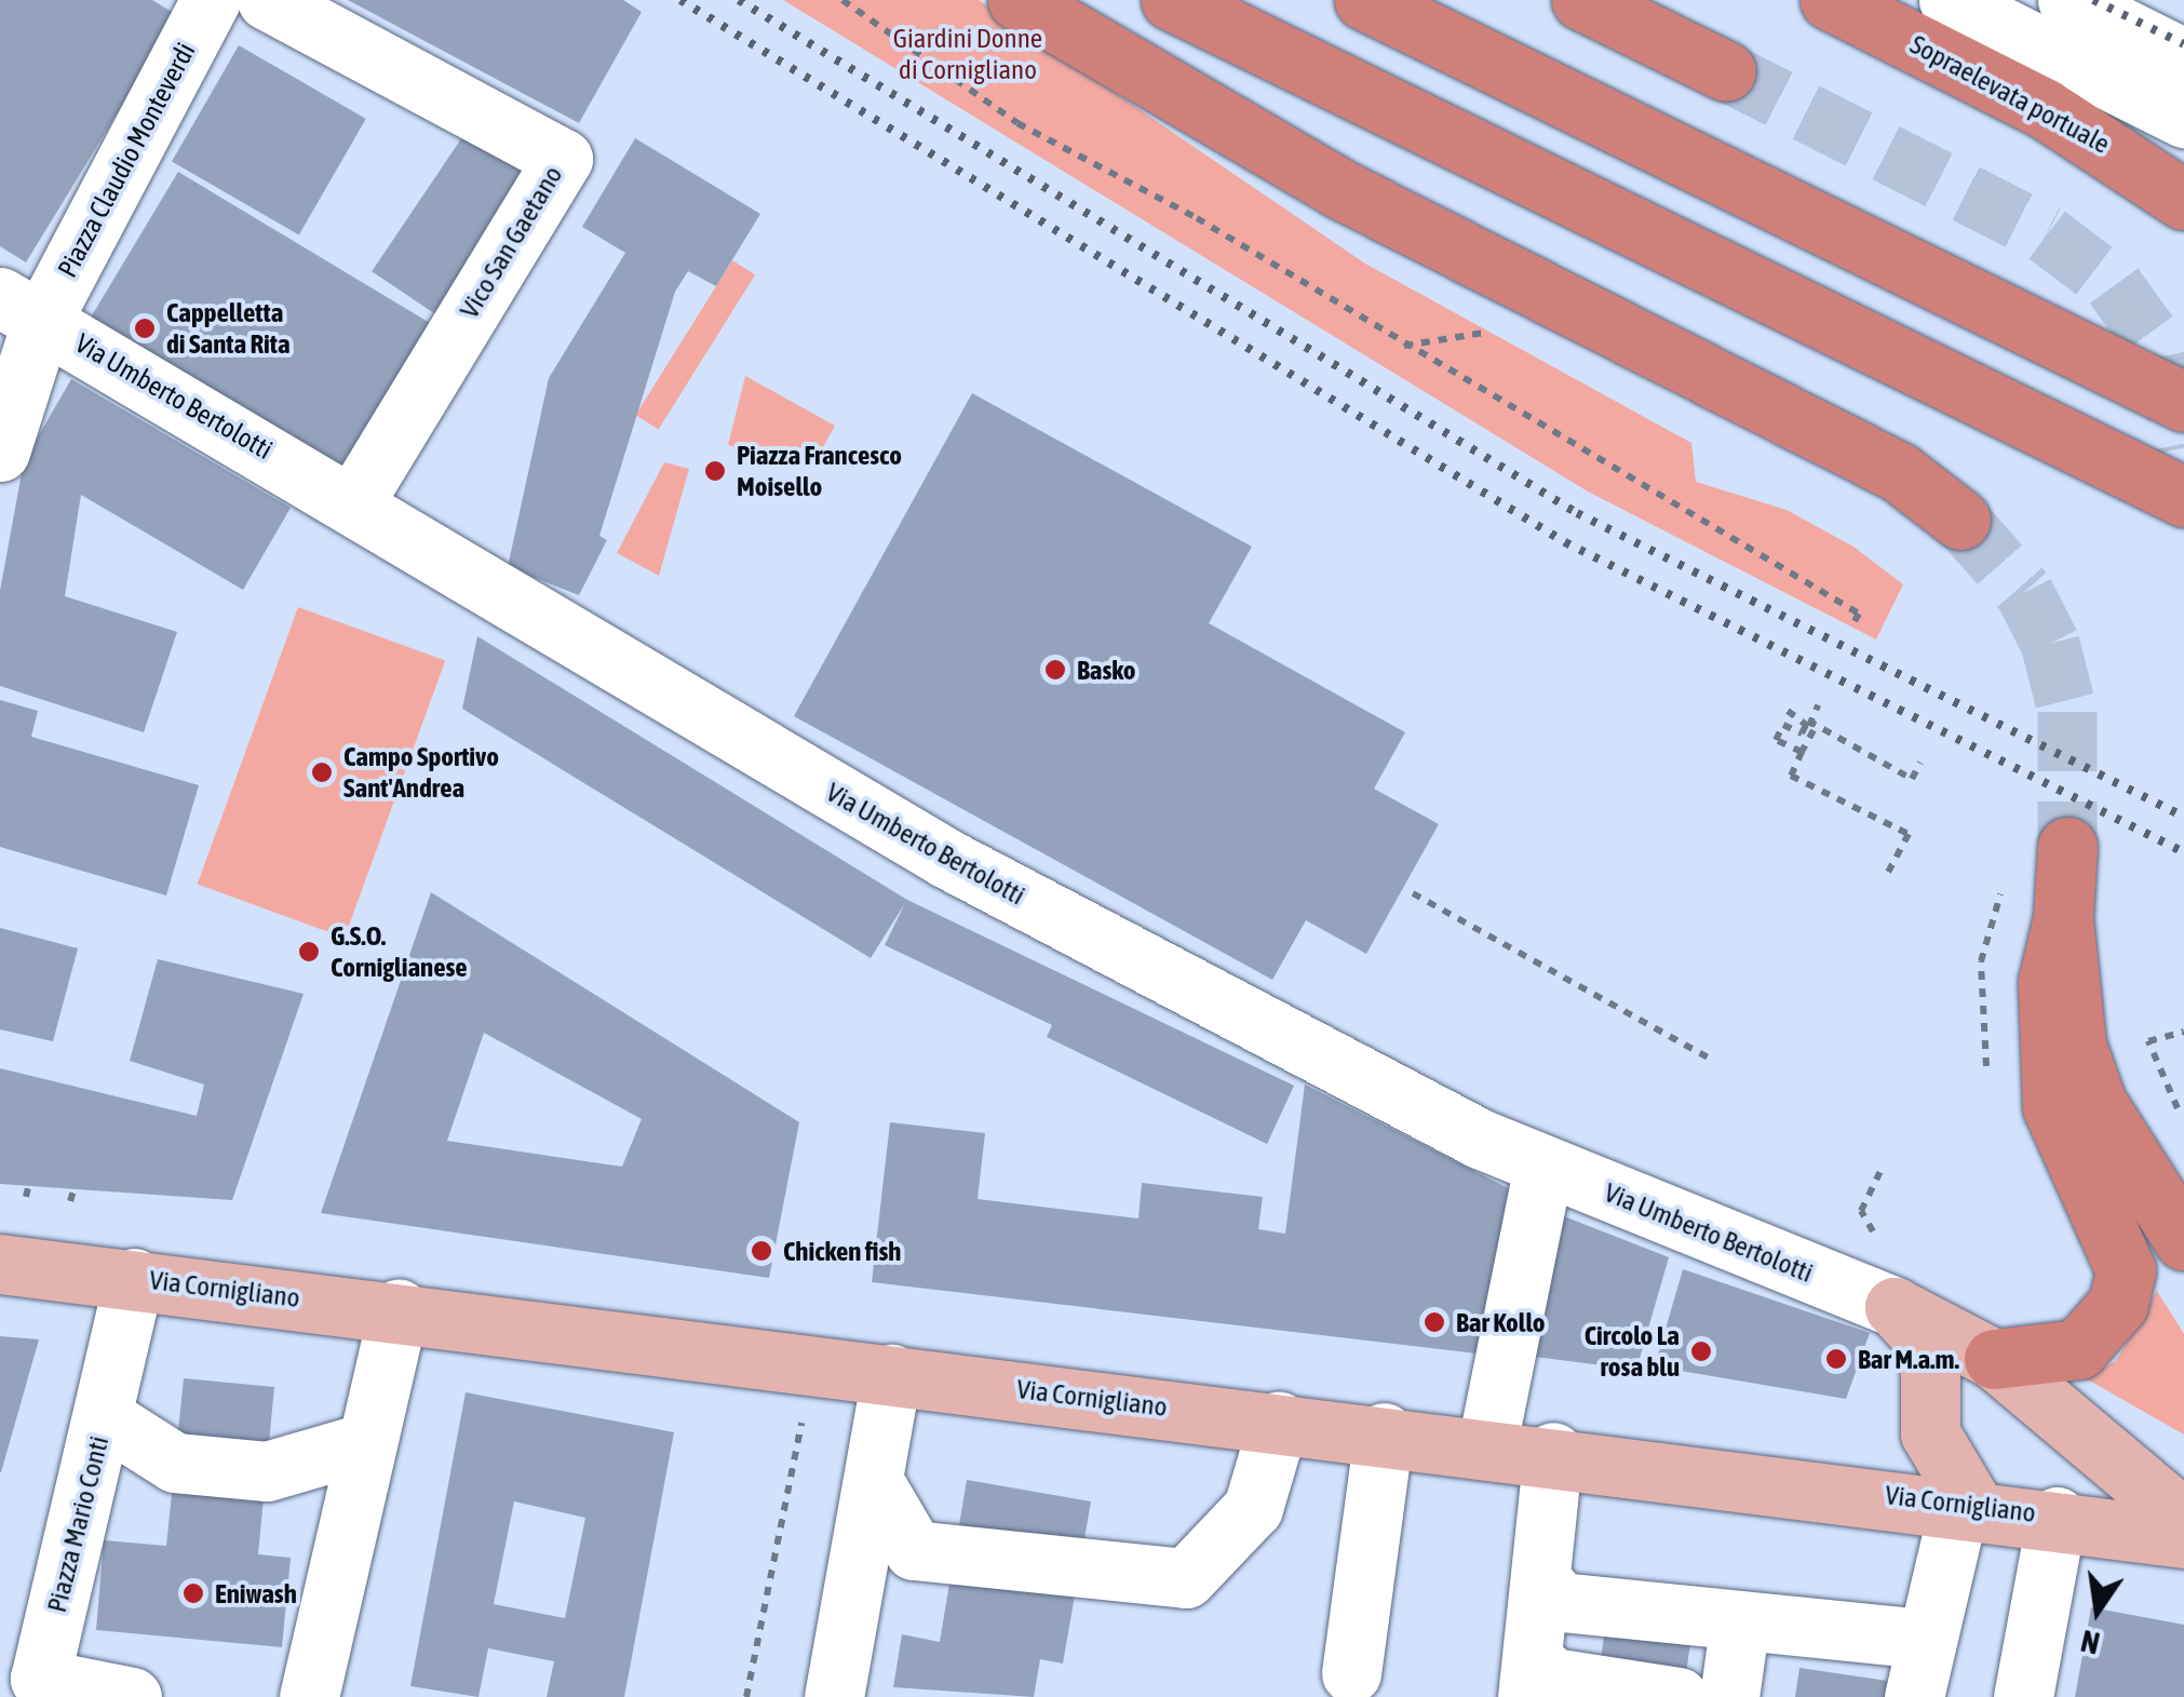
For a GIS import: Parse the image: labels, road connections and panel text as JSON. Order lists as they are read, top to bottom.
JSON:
{
  "streets": {
    "highway": ["Sopraelevata portuale"],
    "main road": ["Via Cornigliano"],
    "street": [
      "Piazza Claudio Monteverdi",
      "Vico San Gaetano",
      "Via Umberto Bertolotti",
      "Piazza Mario Conti"
    ]
  },
  "crossings": [
    ["Piazza Claudio Monteverdi", "Via Umberto Bertolotti"],
    ["Vico San Gaetano", "Via Umberto Bertolotti"],
    ["Via Cornigliano", "Piazza Mario Conti"]
  ],
  "parks": ["Giardini Donne di Cornigliano"],
  "places": [
    "Cappelletta di Santa Rita",
    "Piazza Francesco Moisello",
    "Basko",
    "Campo Sportivo Sant'Andrea",
    "G.S.O. Corniglianese",
    "Chicken fish",
    "Bar Kollo",
    "Circolo La rosa blu",
    "Bar M.a.m.",
    "Eniwash"
  ],
  "north": "bottom"
}
